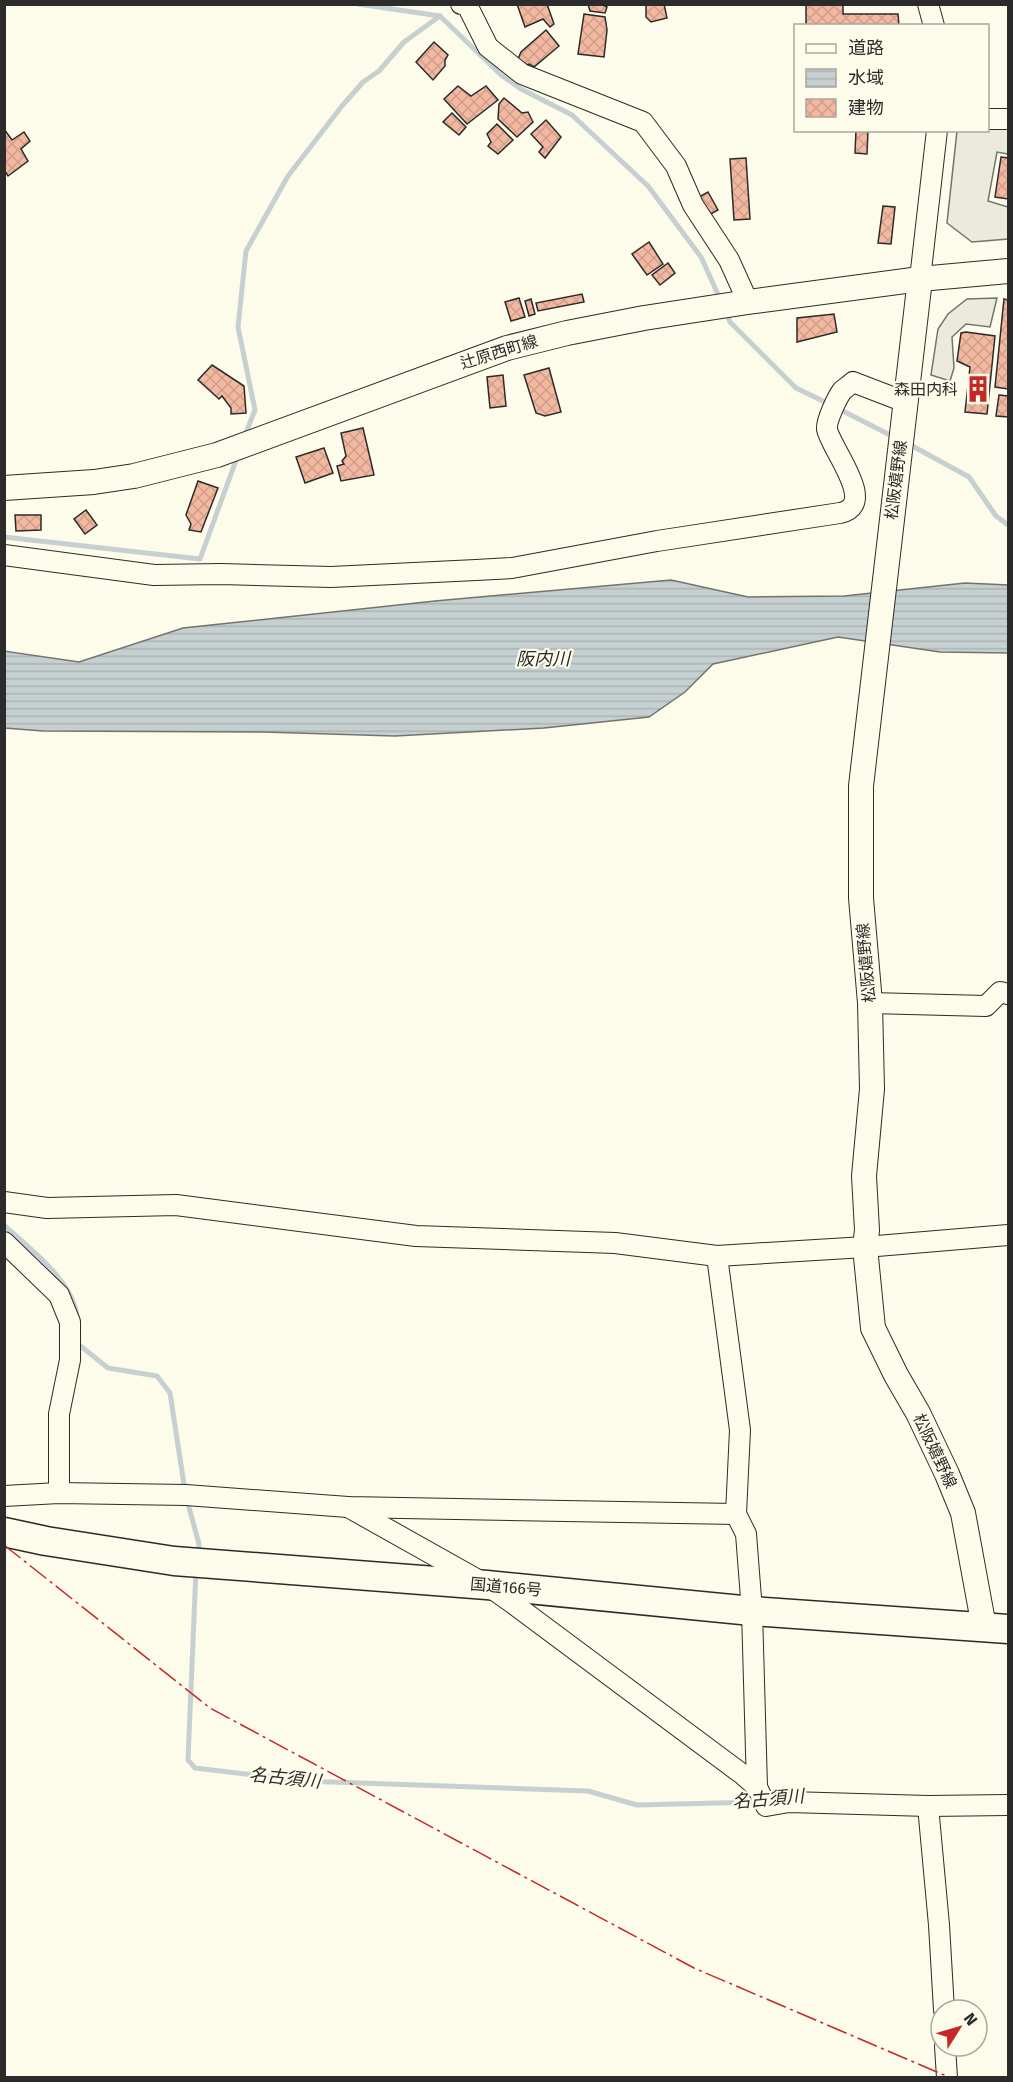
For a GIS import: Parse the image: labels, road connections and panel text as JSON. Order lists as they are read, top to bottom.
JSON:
{
  "streets": {
    "highway": ["国道166号"],
    "main road": ["辻原西町線", "松阪嬉野線"]
  },
  "crossings": [
    ["辻原西町線", "松阪嬉野線"],
    ["松阪嬉野線", "国道166号"]
  ],
  "water": ["阪内川", "名古須川"],
  "places": {
    "building": ["森田内科"]
  },
  "legend": ["道路", "水域", "建物"],
  "north": "top right"
}
